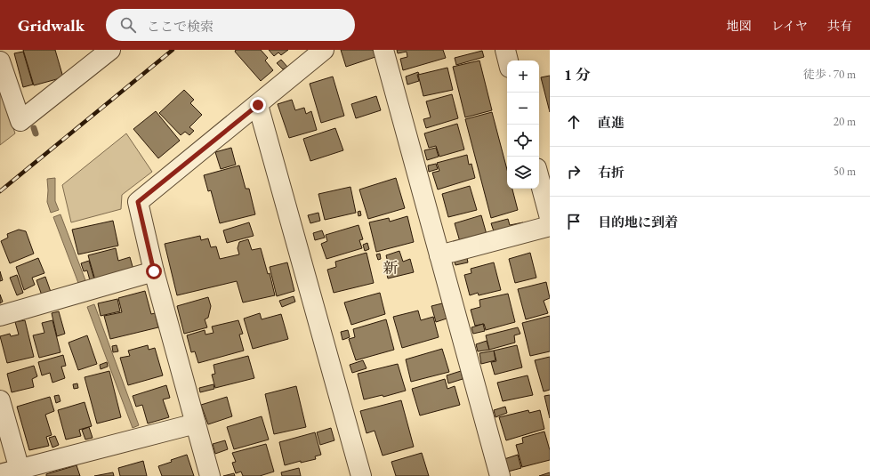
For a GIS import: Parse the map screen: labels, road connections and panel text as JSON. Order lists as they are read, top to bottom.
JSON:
{
  "districts": ["新"],
  "page": {
    "header": "Gridwalk",
    "search": "ここで検索",
    "nav": ["地図", "レイヤ", "共有"],
    "heading": ["1 分", "徒歩 · 70 m"],
    "map_buttons": ["+", "−"],
    "list": [
      ["直進", "20 m"],
      ["右折", "50 m"],
      "目的地に到着"
    ]
  }
}
